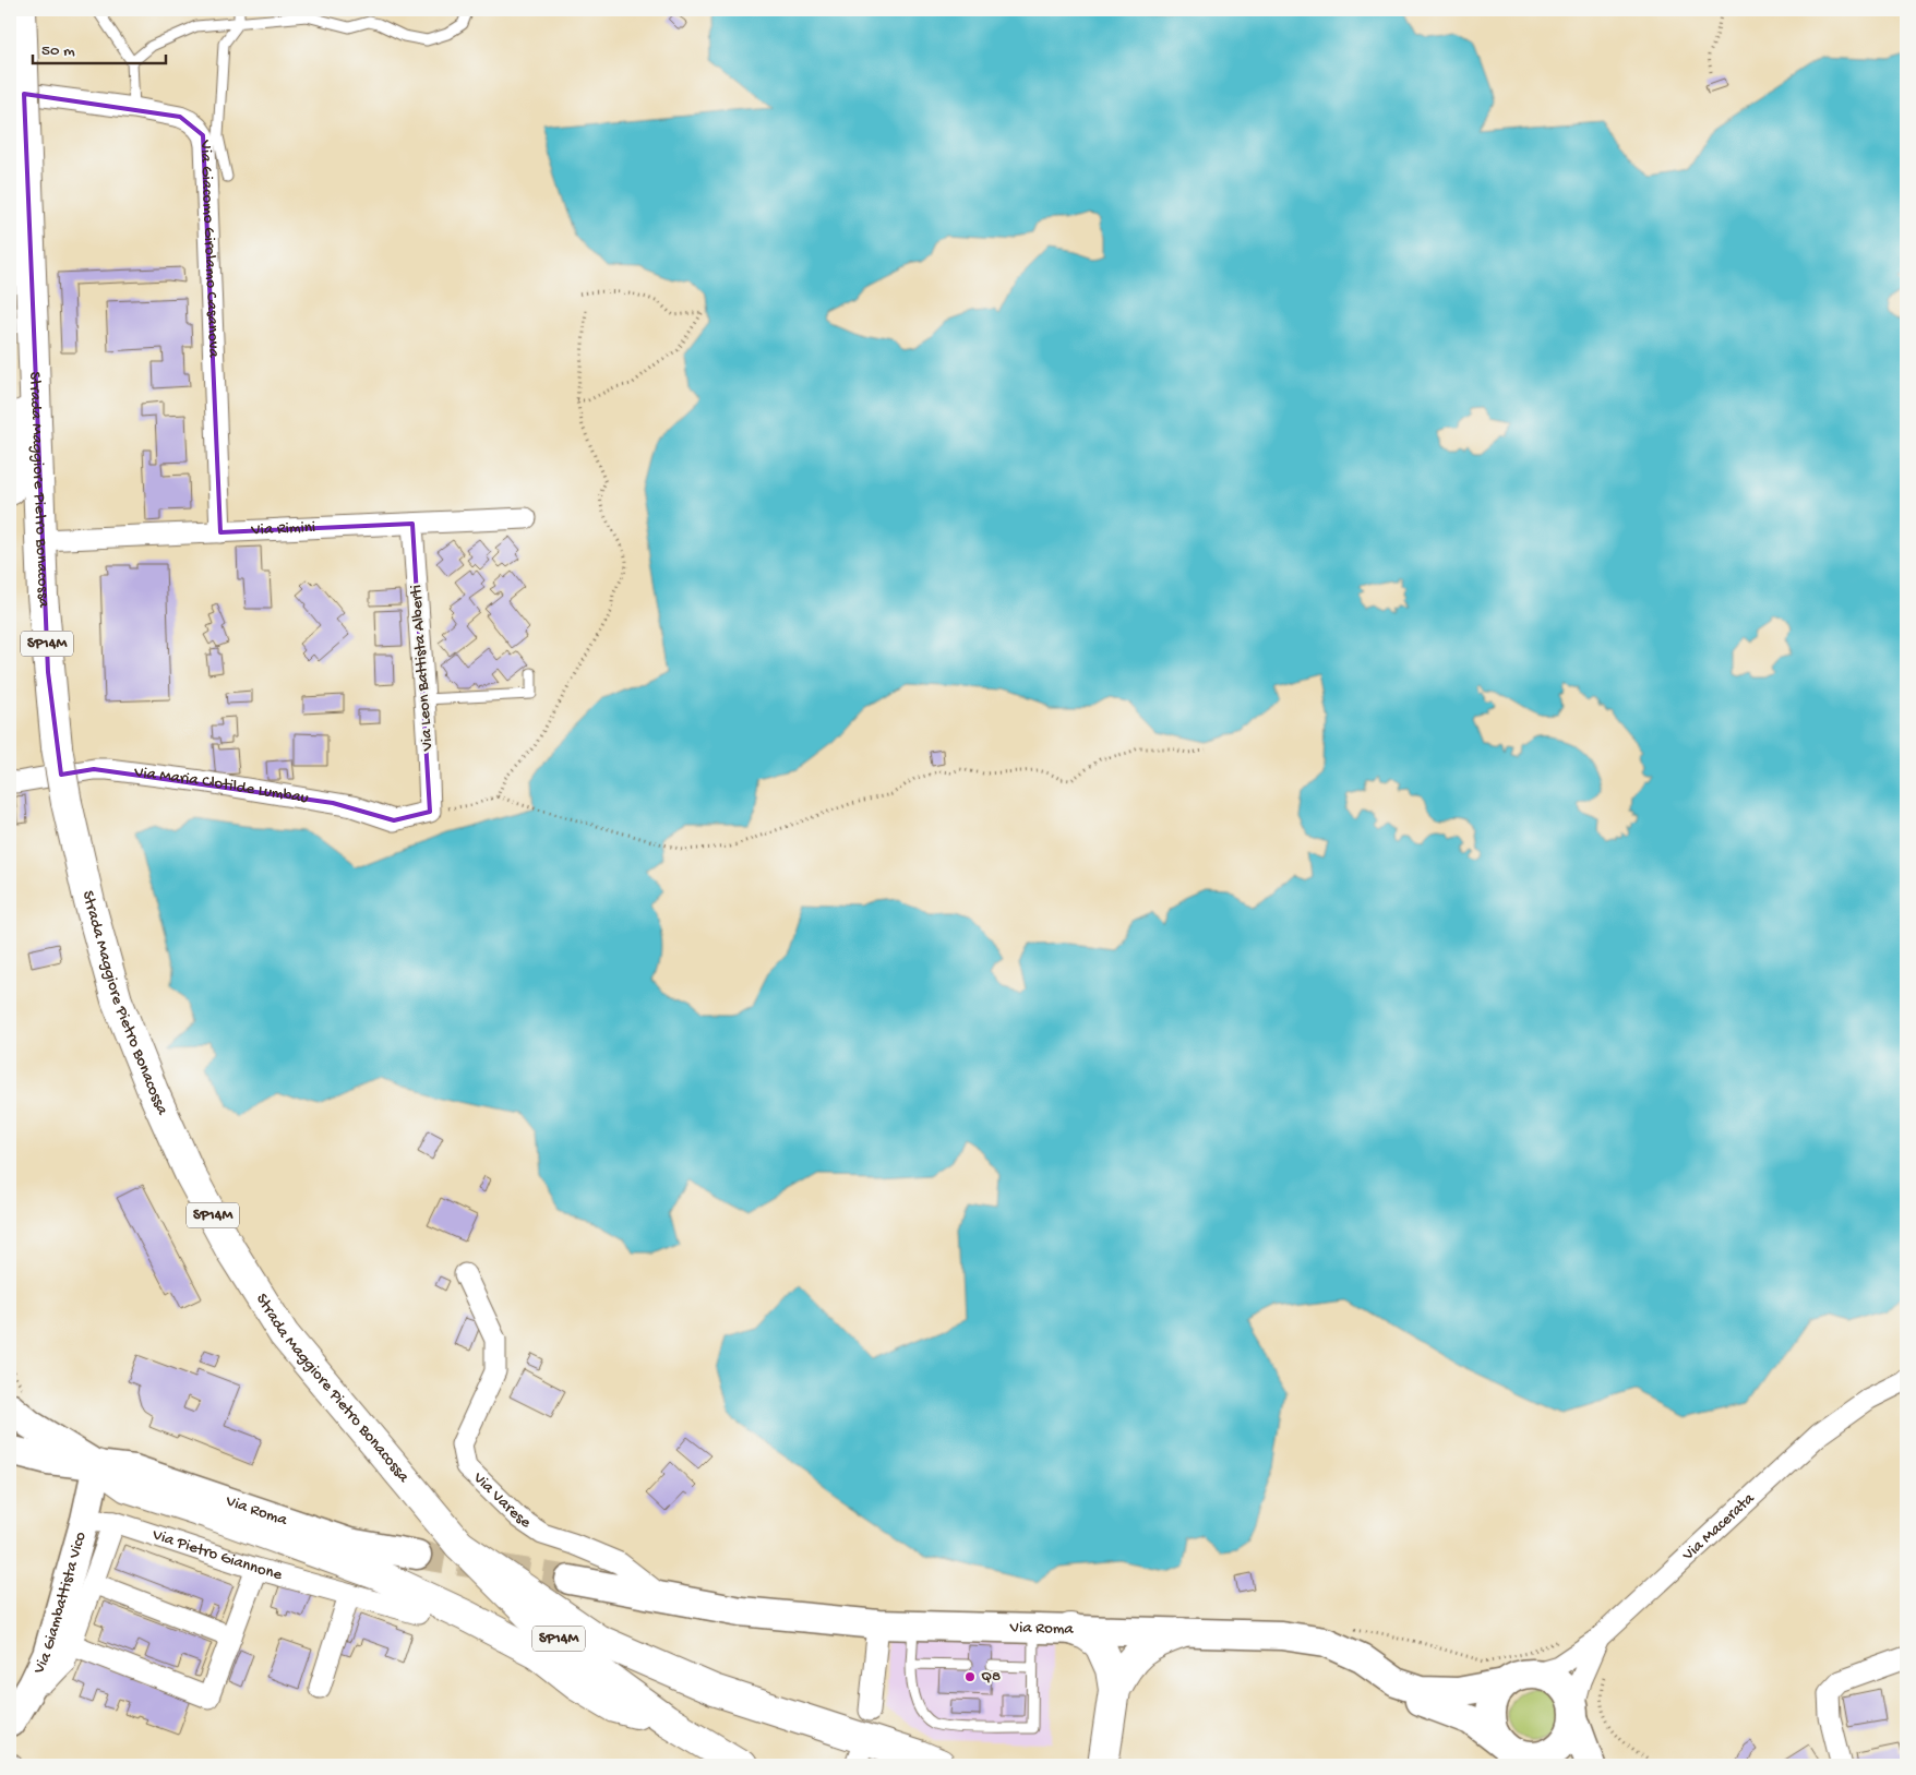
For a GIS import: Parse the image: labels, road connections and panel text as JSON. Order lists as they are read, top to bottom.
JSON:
{
  "streets": {
    "main road": [
      "Strada Maggiore Pietro Bonacossa",
      "SP14M",
      "Via Roma",
      "Via Giambattista Vico"
    ],
    "street": [
      "Via Giacomo Girolamo Casanova",
      "Via Rimini",
      "Via Leon Battista Alberti",
      "Via Maria Clotilde Lumbau",
      "Via Varese",
      "Via Macerata",
      "Via Pietro Giannone"
    ]
  },
  "crossings": [
    ["Via Giacomo Girolamo Casanova", "Via Rimini"],
    ["Strada Maggiore Pietro Bonacossa", "Via Rimini"],
    ["Via Rimini", "Via Leon Battista Alberti"],
    ["Via Leon Battista Alberti", "Via Maria Clotilde Lumbau"],
    ["Via Varese", "Via Roma"],
    ["Via Roma", "Via Macerata"],
    ["Via Roma", "Via Giambattista Vico"],
    ["Via Pietro Giannone", "Via Giambattista Vico"]
  ],
  "places": ["Q8"],
  "scale_bar": "50 m"
}
